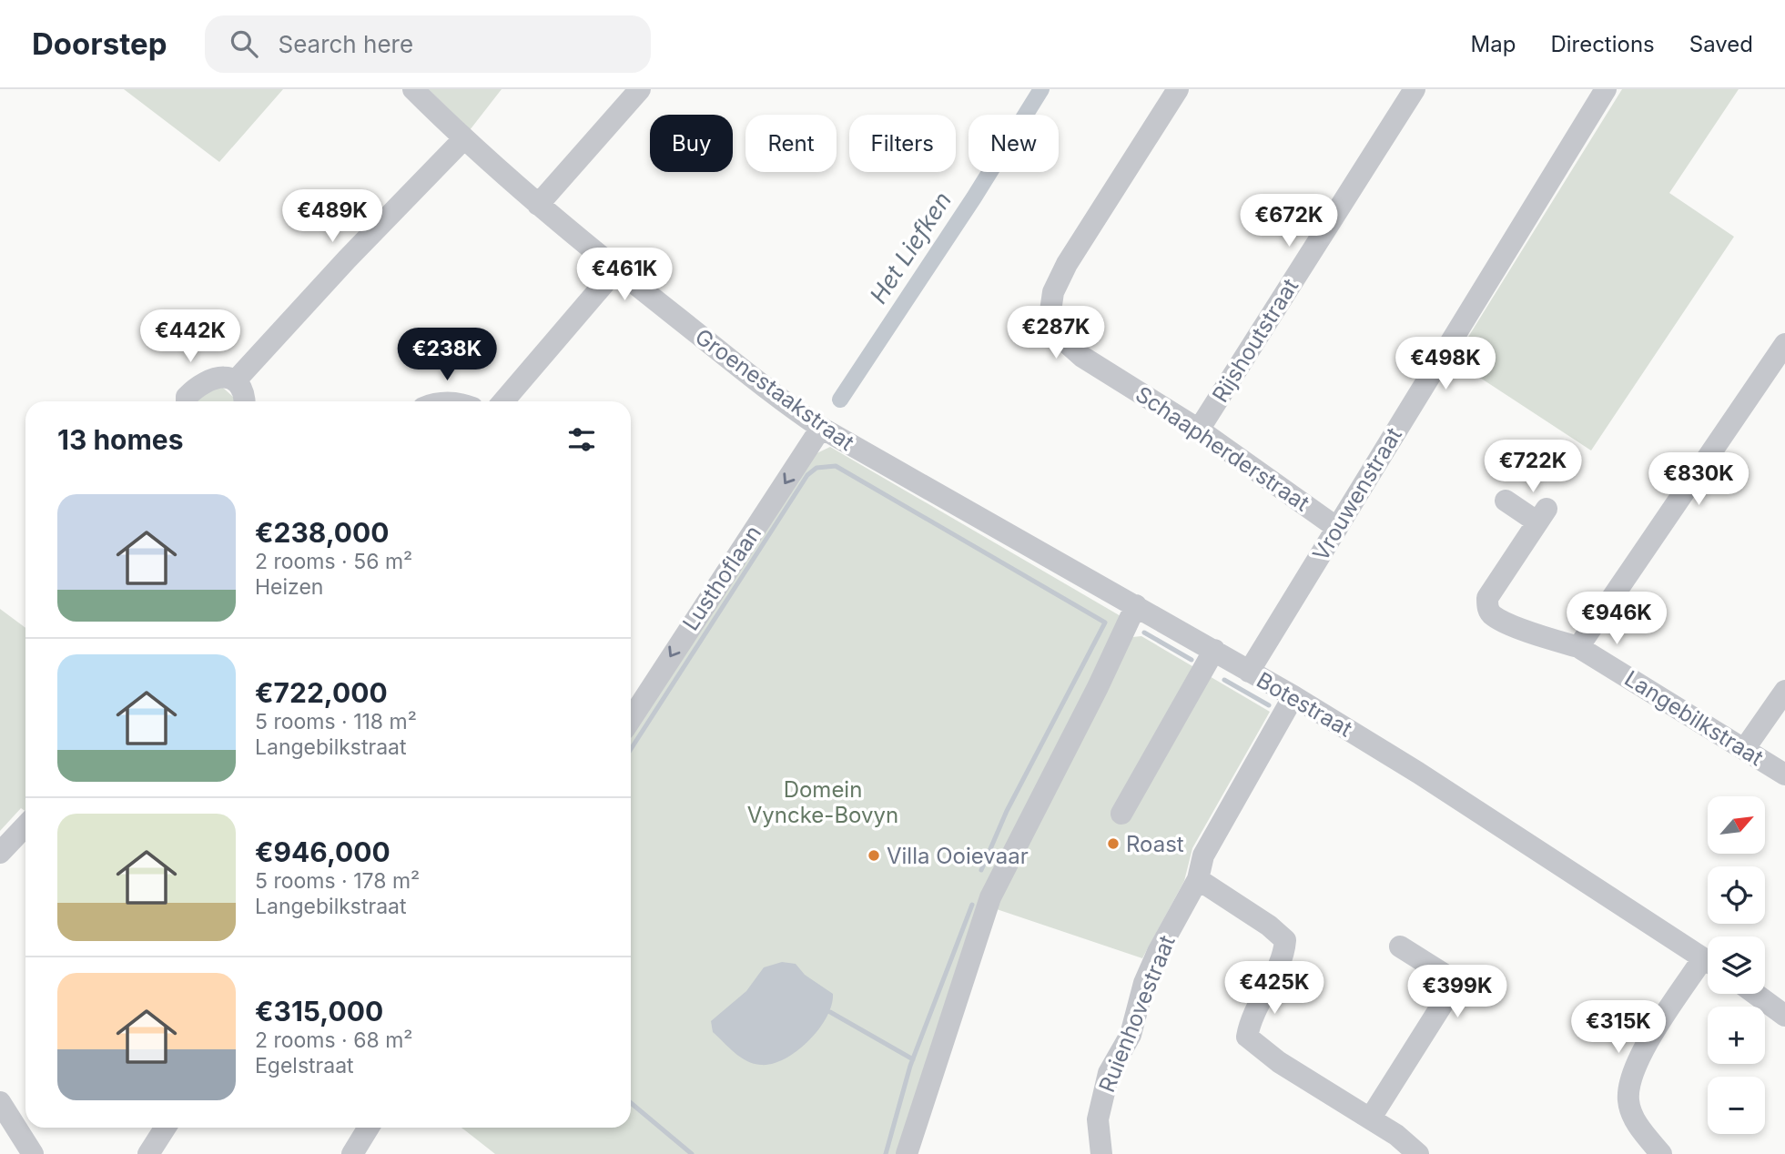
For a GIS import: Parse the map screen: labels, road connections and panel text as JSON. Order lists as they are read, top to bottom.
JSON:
{
  "streets": {
    "street": [
      "Rijshoutstraat",
      "Groenestaakstraat",
      "Schaapherderstraat",
      "Vrouwenstraat",
      "Lusthoflaan",
      "Botestraat",
      "Langebilkstraat",
      "Ruienhovestraat"
    ]
  },
  "crossings": [
    ["Rijshoutstraat", "Schaapherderstraat"],
    ["Groenestaakstraat", "Lusthoflaan"],
    ["Groenestaakstraat", "Botestraat"],
    ["Schaapherderstraat", "Vrouwenstraat"],
    ["Vrouwenstraat", "Botestraat"],
    ["Botestraat", "Ruienhovestraat"]
  ],
  "one_way": ["Lusthoflaan"],
  "water": ["Het Liefken"],
  "parks": ["Domein Vyncke-Bovyn"],
  "places": ["Roast", "Villa Ooievaar"],
  "north": "top right",
  "page": {
    "header": "Doorstep",
    "search": "Search here",
    "nav": ["Map", "Directions", "Saved"],
    "chip": [
      "Buy",
      "Rent",
      "Filters",
      "New"
    ],
    "price": [
      "€489K",
      "€672K",
      "€461K",
      "€287K",
      "€442K",
      "€238K",
      "€498K",
      "€722K",
      "€830K",
      "€946K",
      "€425K",
      "€399K",
      "€315K"
    ],
    "heading": "13 homes",
    "list": [
      {
        "name": "€238,000",
        "note": "2 rooms · 56 m² · Heizen"
      },
      {
        "name": "€722,000",
        "note": "5 rooms · 118 m² · Langebilkstraat"
      },
      {
        "name": "€946,000",
        "note": "5 rooms · 178 m² · Langebilkstraat"
      },
      {
        "name": "€315,000",
        "note": "2 rooms · 68 m² · Egelstraat"
      }
    ],
    "map_buttons": ["+", "−"]
  }
}
